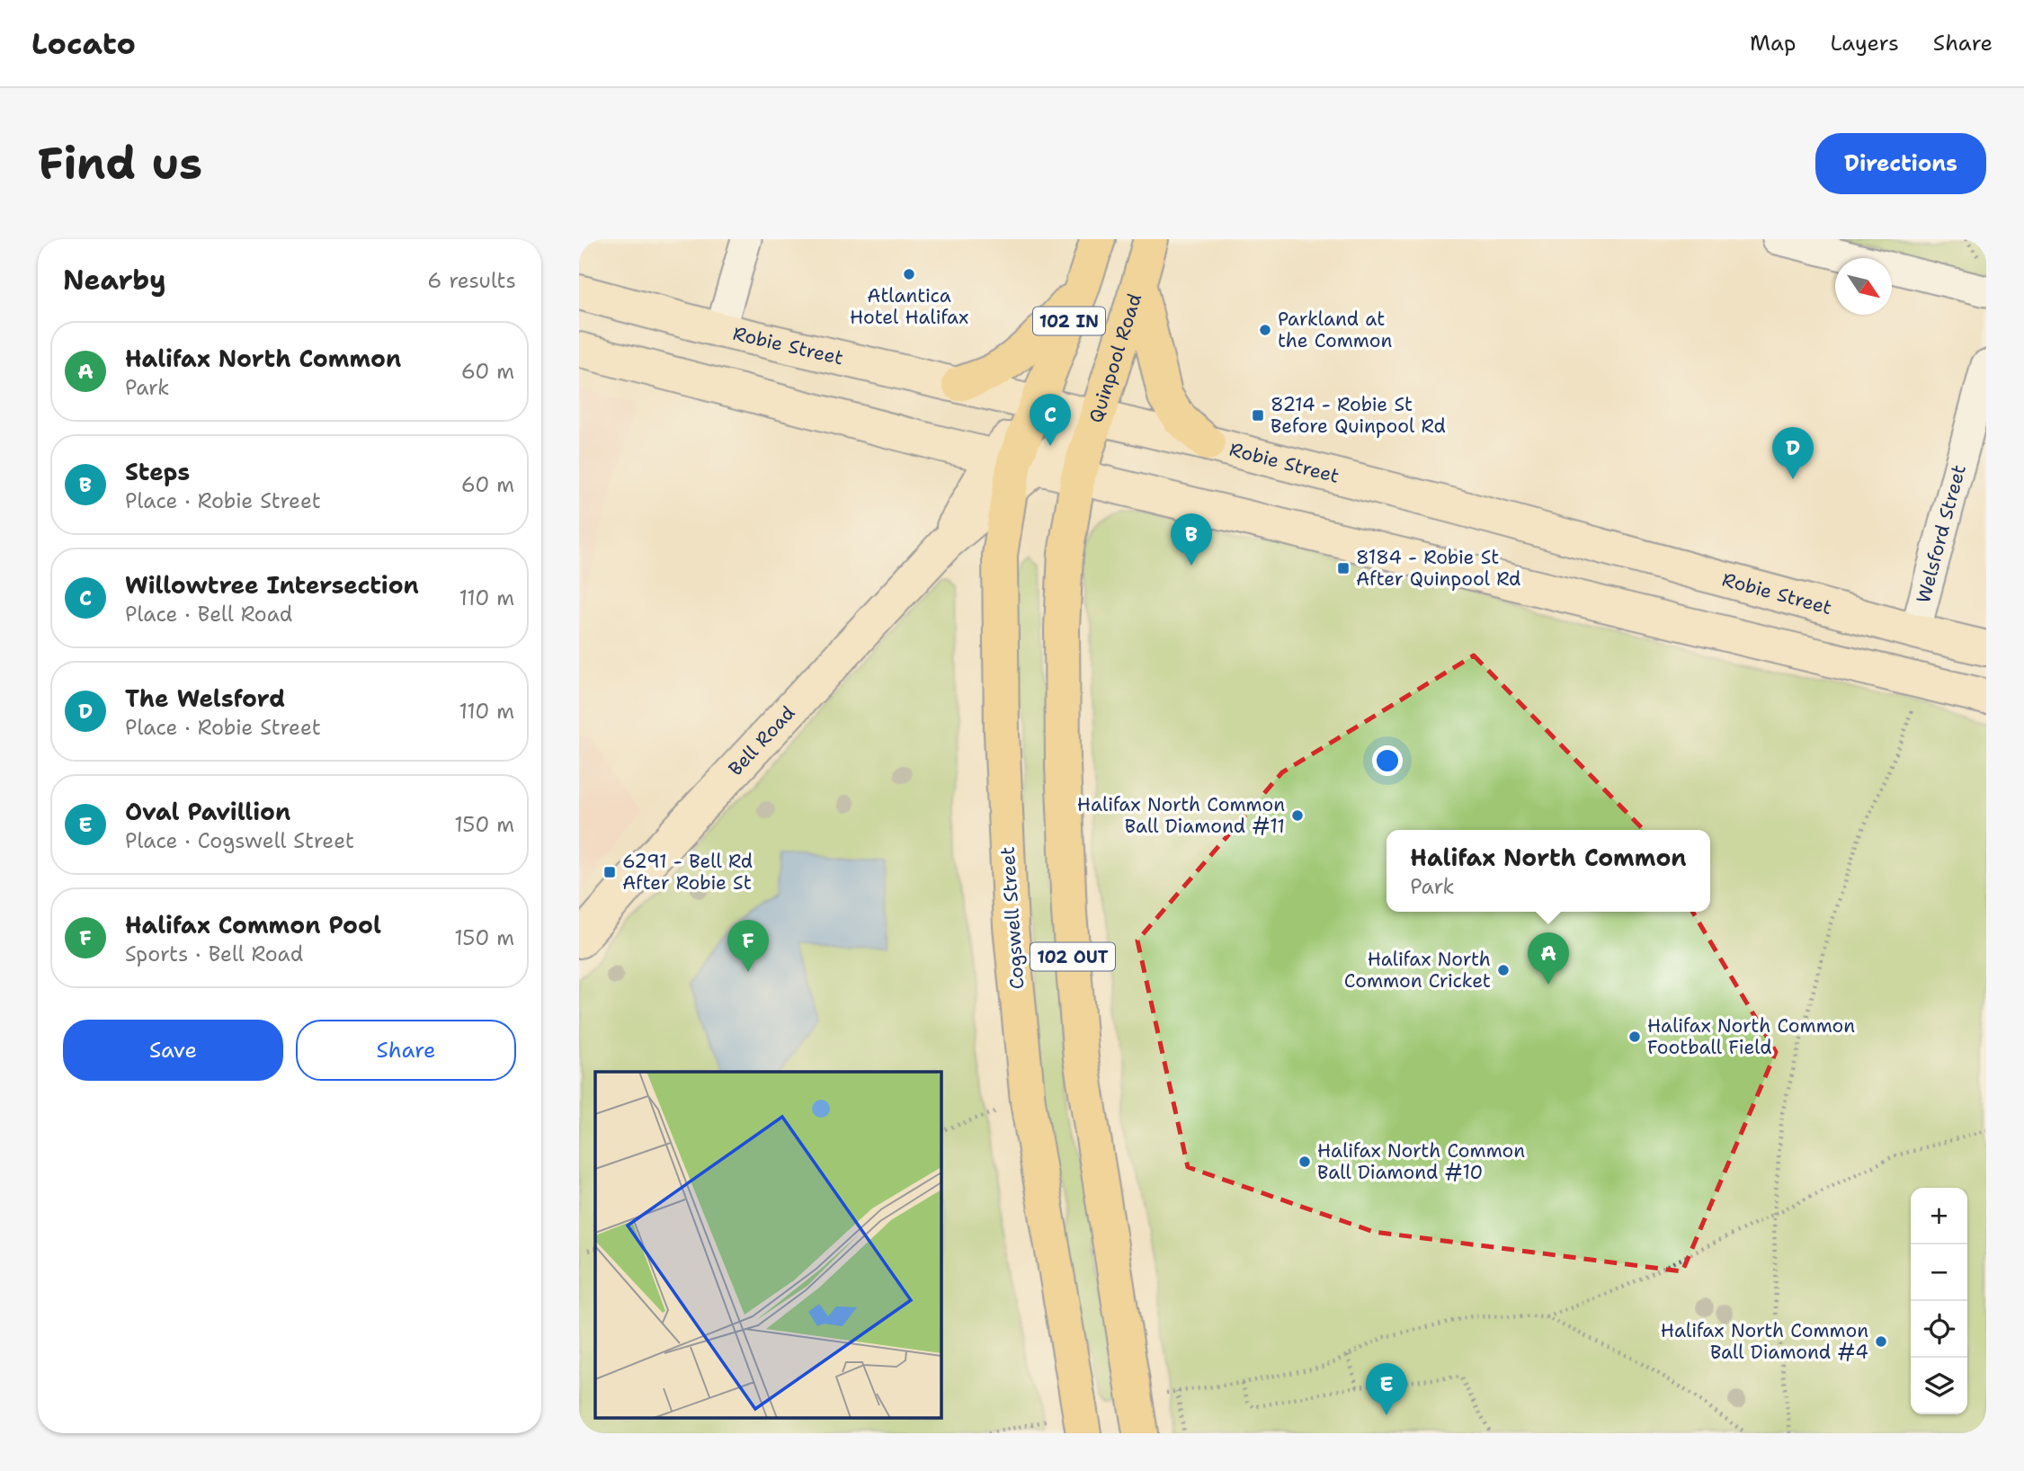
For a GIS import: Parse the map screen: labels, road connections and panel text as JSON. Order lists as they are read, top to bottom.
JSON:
{
  "streets": {
    "main road": [
      "102 IN",
      "Robie Street",
      "Quinpool Road",
      "Bell Road",
      "Cogswell Street",
      "102 OUT"
    ],
    "street": ["Welsford Street"]
  },
  "crossings": [
    ["102 IN", "Robie Street"],
    ["102 IN", "Cogswell Street"],
    ["Robie Street", "Quinpool Road"],
    ["Robie Street", "Welsford Street"],
    ["Robie Street", "Bell Road"],
    ["Robie Street", "Cogswell Street"],
    ["Quinpool Road", "Bell Road"],
    ["Quinpool Road", "102 OUT"],
    ["Bell Road", "Cogswell Street"]
  ],
  "places": {
    "other": [
      "Atlantica Hotel Halifax",
      "Parkland at the Common",
      "Halifax North Common Ball Diamond #11",
      "Halifax North Common Cricket",
      "Halifax North Common Football Field",
      "Halifax North Common Ball Diamond #10",
      "Halifax North Common Ball Diamond #4"
    ],
    "transit": ["8214 - Robie St Before Quinpool Rd", "8184 - Robie St After Quinpool Rd", "6291 - Bell Rd After Robie St"]
  },
  "north": "bottom right",
  "page": {
    "header": "Locato",
    "nav": ["Map", "Layers", "Share"],
    "buttons": [
      "Directions",
      ["Save", "Share"]
    ],
    "title": "Find us",
    "heading": ["Nearby", "6 results"],
    "list": [
      {
        "mark": "A",
        "name": "Halifax North Common",
        "note": "Park",
        "value": "60 m"
      },
      {
        "mark": "B",
        "name": "Steps",
        "note": "Place · Robie Street",
        "value": "60 m"
      },
      {
        "mark": "C",
        "name": "Willowtree Intersection",
        "note": "Place · Bell Road",
        "value": "110 m"
      },
      {
        "mark": "D",
        "name": "The Welsford",
        "note": "Place · Robie Street",
        "value": "110 m"
      },
      {
        "mark": "E",
        "name": "Oval Pavillion",
        "note": "Place · Cogswell Street",
        "value": "150 m"
      },
      {
        "mark": "F",
        "name": "Halifax Common Pool",
        "note": "Sports · Bell Road",
        "value": "150 m"
      }
    ],
    "pins": [
      "C",
      "D",
      "B",
      "F",
      "A",
      "E"
    ],
    "popup": ["Halifax North Common", "Park"],
    "map_buttons": ["+", "−"]
  }
}
